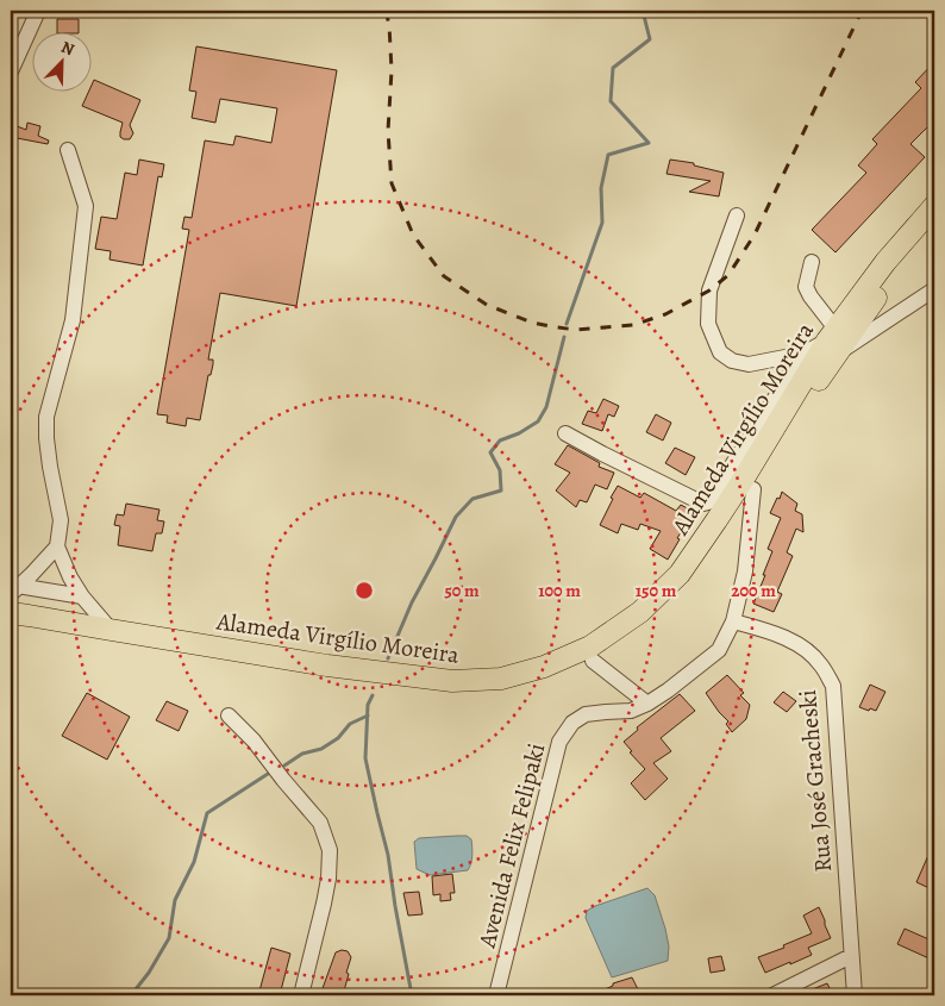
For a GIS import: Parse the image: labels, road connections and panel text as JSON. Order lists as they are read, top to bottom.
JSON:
{
  "streets": {
    "highway": ["Alameda Virgílio Moreira"],
    "street": ["Rua José Gracheski", "Avenida Felix Felipaki"]
  },
  "crossings": [
    ["Alameda Virgílio Moreira", "Avenida Felix Felipaki"],
    ["Rua José Gracheski", "Avenida Felix Felipaki"]
  ],
  "north": "top right",
  "rings": [
    "50 m",
    "100 m",
    "150 m",
    "200 m"
  ]
}
